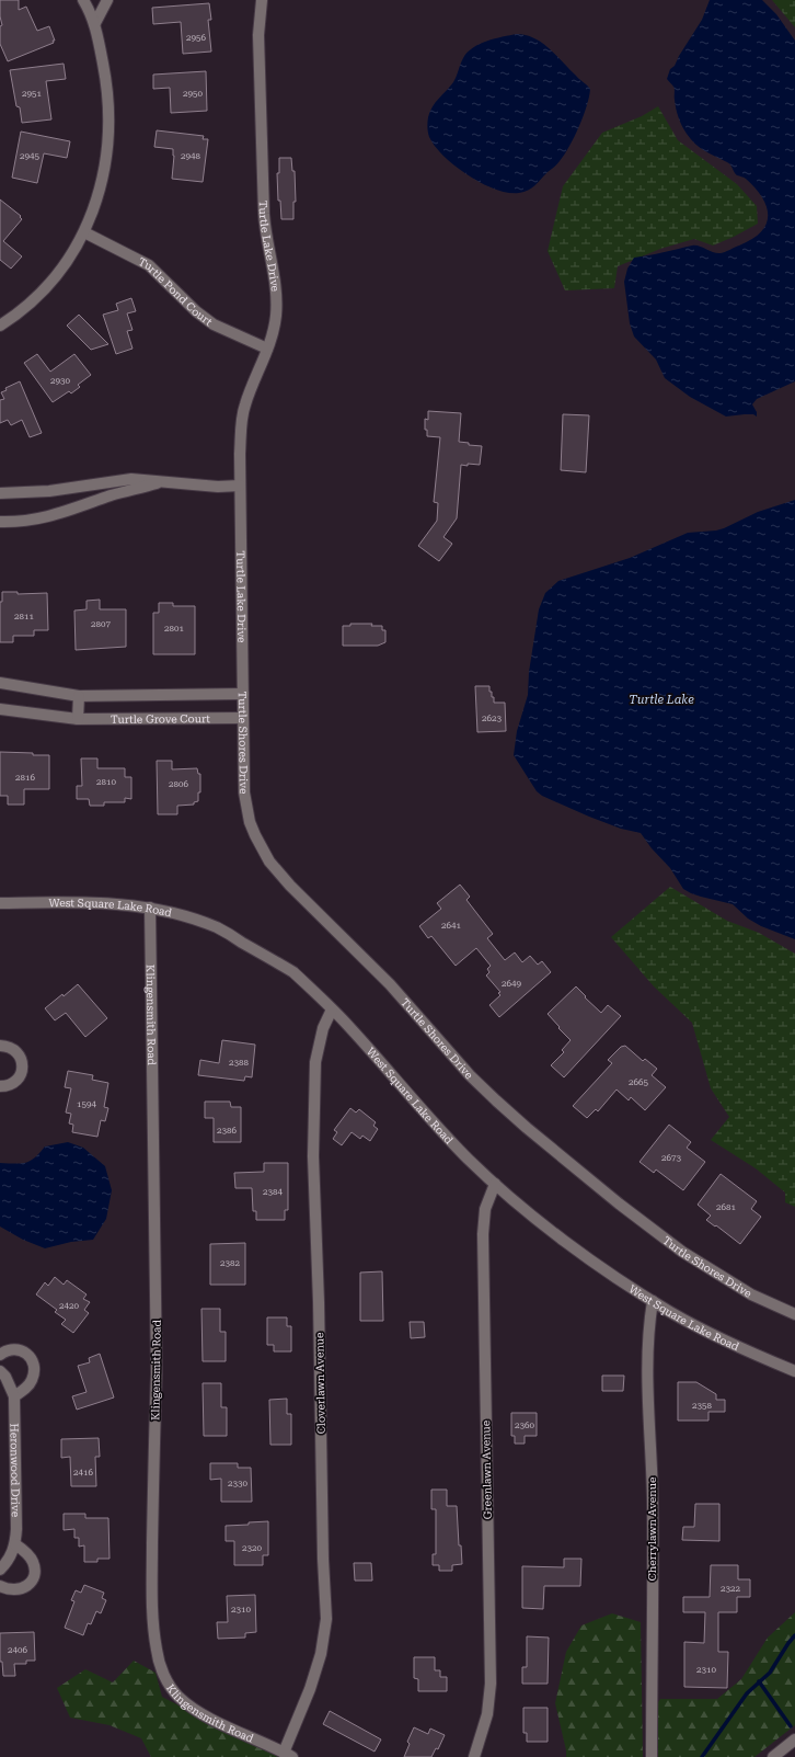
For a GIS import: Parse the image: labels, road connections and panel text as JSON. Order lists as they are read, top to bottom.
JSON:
{
  "streets": {
    "street": [
      "Turtle Lake Drive",
      "Turtle Pond Court",
      "Turtle Grove Court",
      "Turtle Shores Drive",
      "West Square Lake Road",
      "Klingensmith Road",
      "Cloverlawn Avenue",
      "Greenlawn Avenue",
      "Heronwood Drive",
      "Cherrylawn Avenue"
    ]
  },
  "crossings": [
    ["Turtle Lake Drive", "Turtle Pond Court"],
    ["Turtle Lake Drive", "Turtle Shores Drive"],
    ["Turtle Grove Court", "Turtle Shores Drive"],
    ["West Square Lake Road", "Klingensmith Road"],
    ["West Square Lake Road", "Cloverlawn Avenue"],
    ["West Square Lake Road", "Greenlawn Avenue"],
    ["West Square Lake Road", "Cherrylawn Avenue"],
    ["Klingensmith Road", "Cloverlawn Avenue"]
  ],
  "water": ["Turtle Lake"],
  "house_numbers": [
    "2956",
    "2951",
    "2950",
    "2945",
    "2948",
    "2930",
    "2811",
    "2807",
    "2801",
    "2623",
    "2816",
    "2810",
    "2806",
    "2641",
    "2649",
    "2388",
    "2665",
    "1594",
    "2386",
    "2673",
    "2384",
    "2681",
    "2382",
    "2420",
    "2358",
    "2360",
    "2416",
    "2330",
    "2320",
    "2322",
    "2310",
    "2406",
    "2310"
  ]
}
